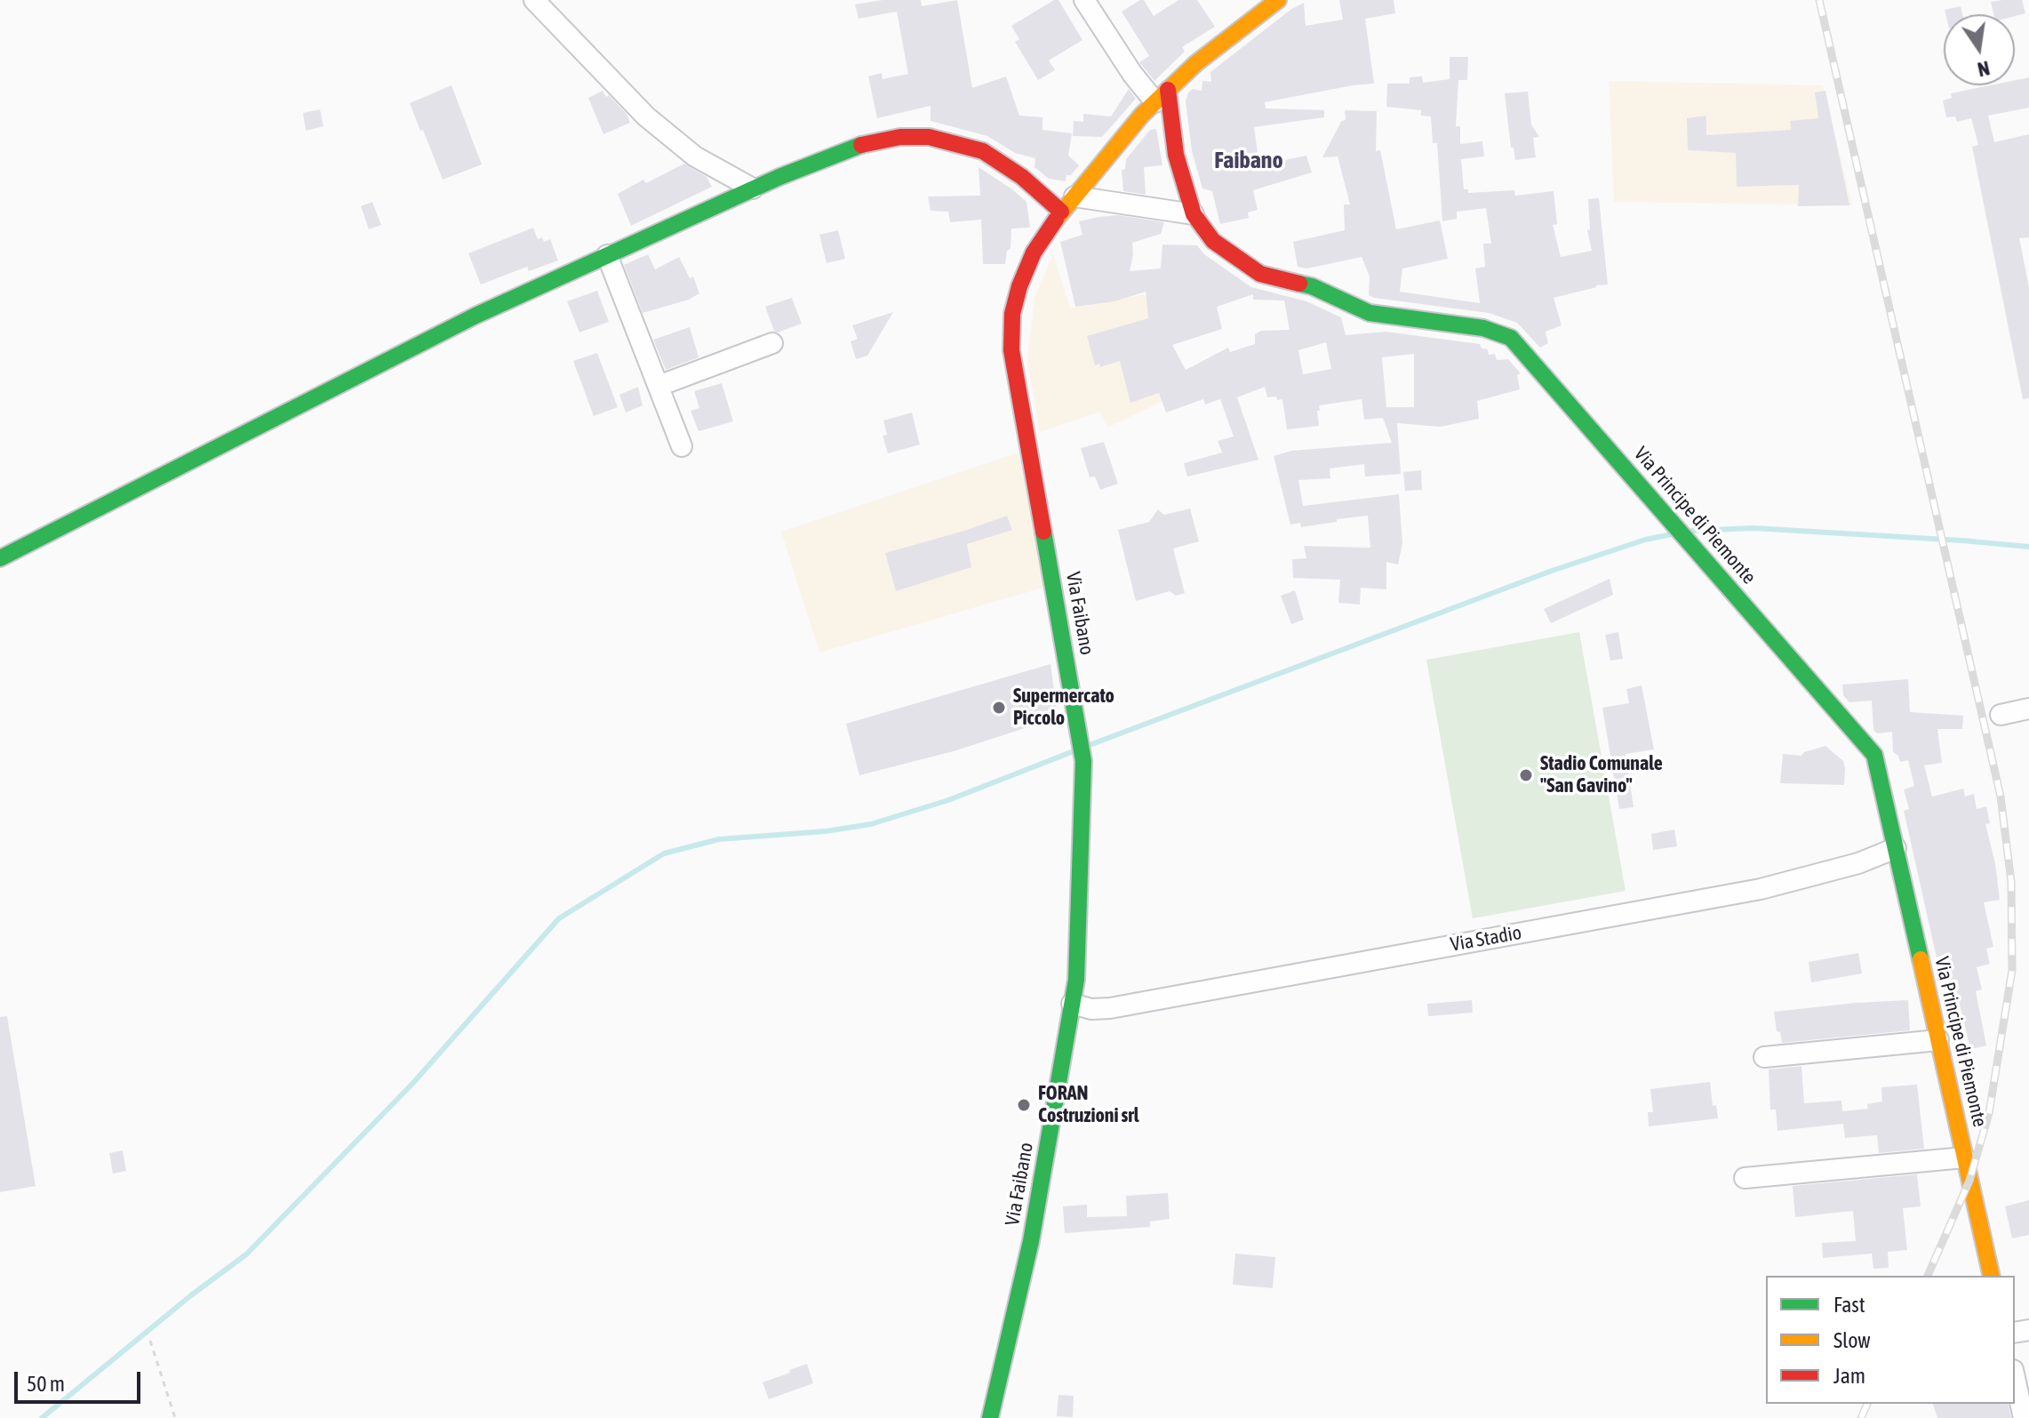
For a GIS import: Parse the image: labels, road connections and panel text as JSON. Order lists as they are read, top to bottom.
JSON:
{
  "streets": {
    "street": ["Via Principe di Piemonte", "Via Faibano", "Via Stadio"]
  },
  "crossings": [
    ["Via Principe di Piemonte", "Via Faibano"],
    ["Via Principe di Piemonte", "Via Stadio"],
    ["Via Faibano", "Via Stadio"]
  ],
  "districts": ["Faibano"],
  "places": ["Supermercato Piccolo", "Stadio Comunale \"San Gavino\"", "FORAN Costruzioni srl"],
  "legend": ["Fast", "Slow", "Jam"],
  "scale_bar": "50 m",
  "north": "bottom"
}
